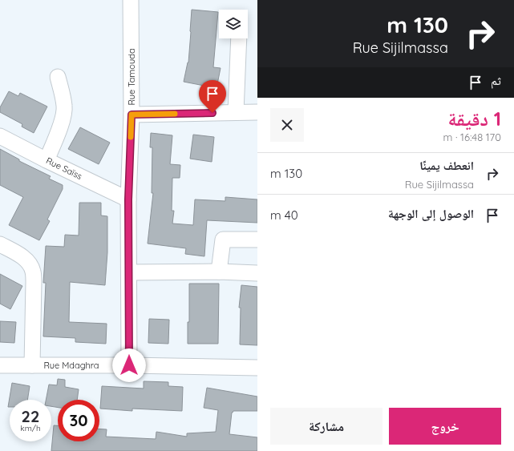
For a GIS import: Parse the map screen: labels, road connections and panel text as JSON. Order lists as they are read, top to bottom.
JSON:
{
  "streets": {
    "street": ["Rue Tamouda", "Rue Saïss", "Rue Mdaghra"]
  },
  "crossings": [
    ["Rue Tamouda", "Rue Saïss"],
    ["Rue Tamouda", "Rue Mdaghra"]
  ],
  "page": {
    "turn": ["130 m", "Rue Sijilmassa"],
    "then": "ثم",
    "heading": ["1 دقيقة", "170 m · 16:48"],
    "list": [
      {
        "name": "انعطف يمينًا",
        "note": "Rue Sijilmassa",
        "value": "130 m"
      },
      {
        "name": "الوصول إلى الوجهة",
        "value": "40 m"
      }
    ],
    "speed": "22 km/h",
    "limit": "30",
    "buttons": ["خروج", "مشاركة"]
  }
}
